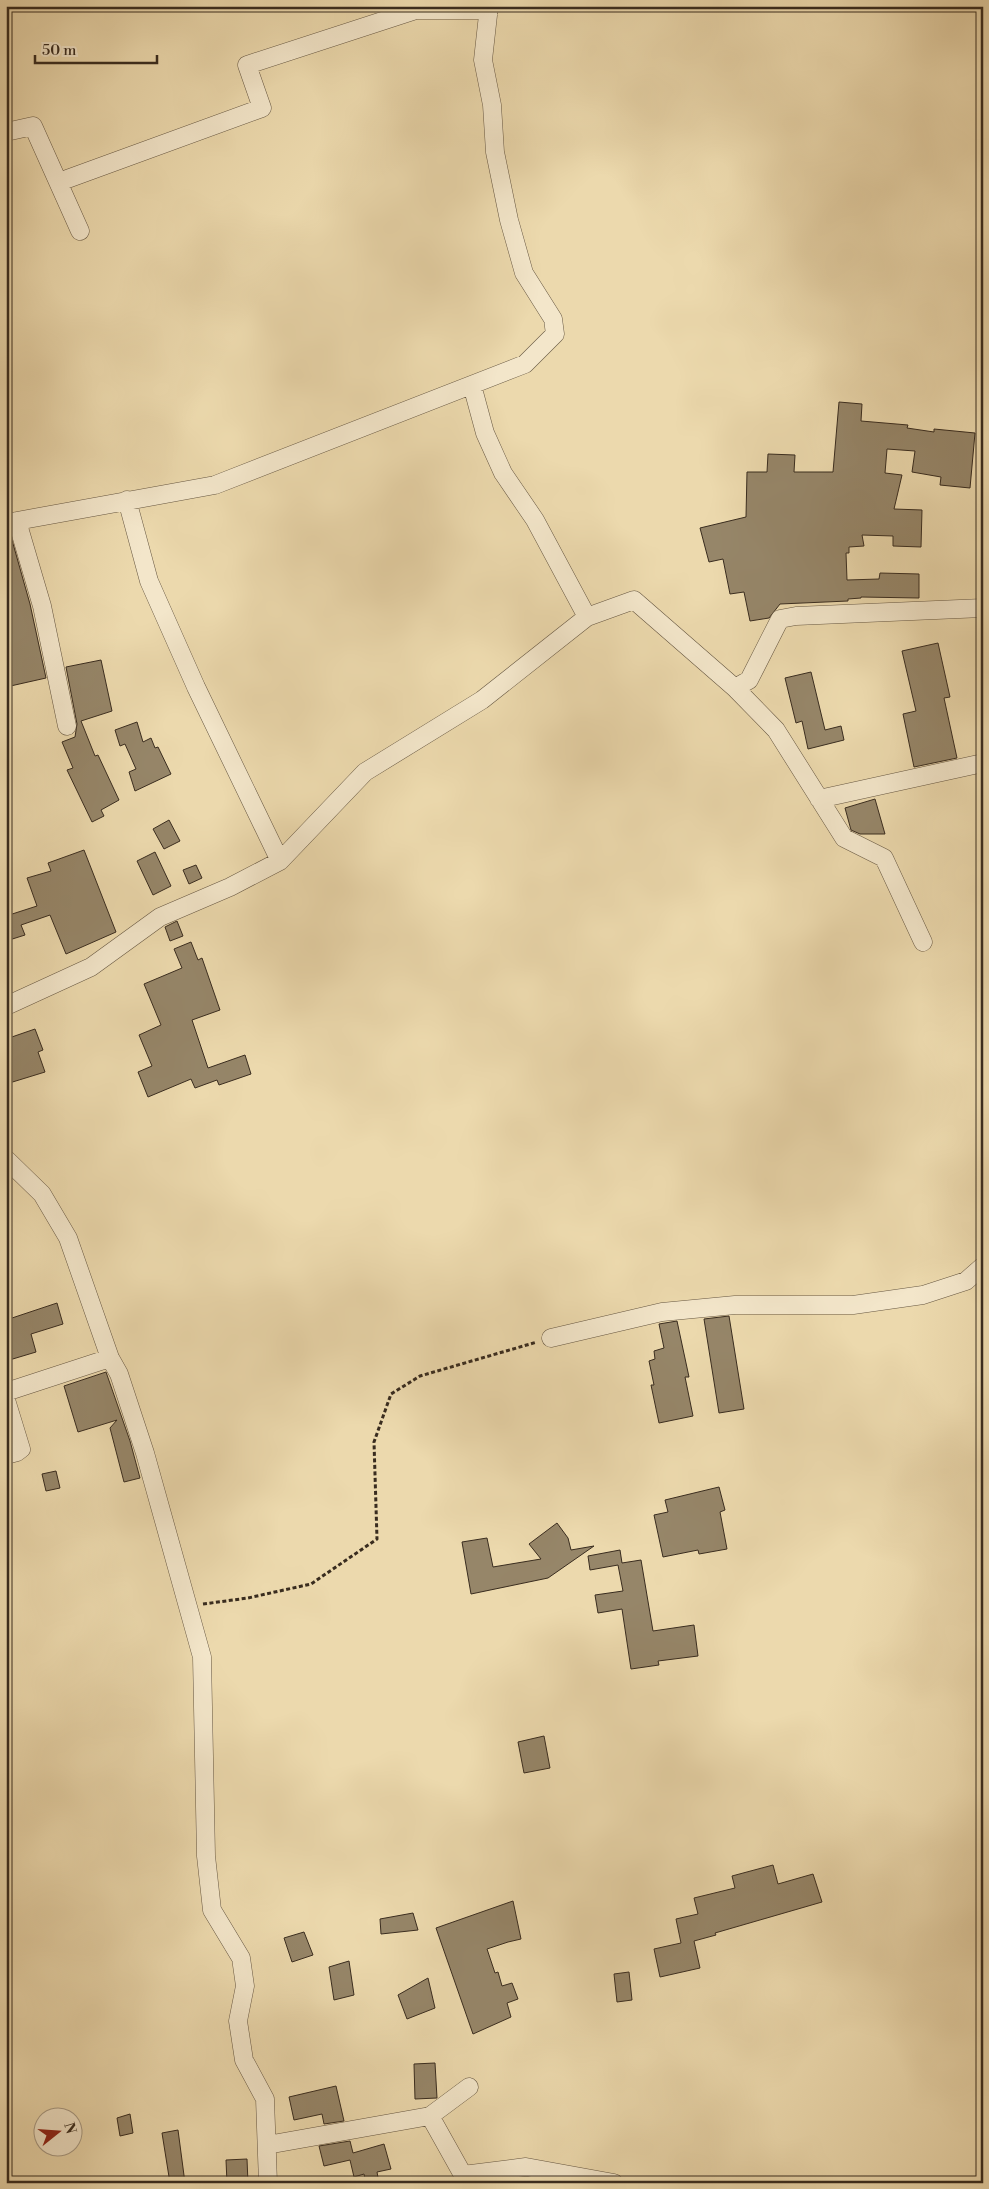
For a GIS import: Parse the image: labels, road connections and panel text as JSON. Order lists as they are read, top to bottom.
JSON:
{
  "scale_bar": "50 m",
  "north": "right"
}
